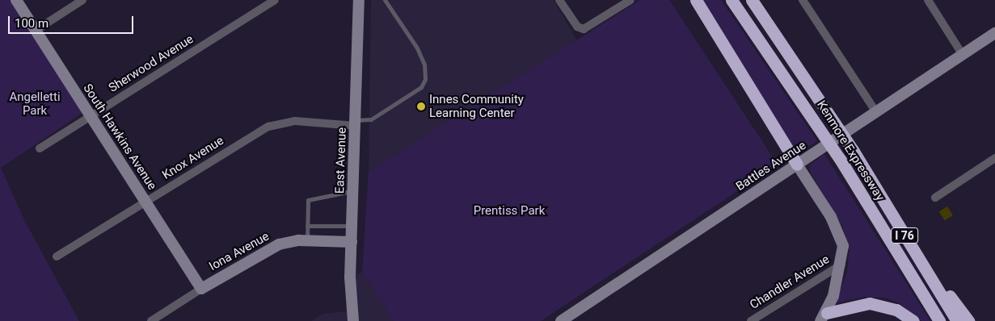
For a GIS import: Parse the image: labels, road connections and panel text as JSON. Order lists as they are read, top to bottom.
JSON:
{
  "streets": {
    "highway": ["Kenmore Expressway", "I 76"],
    "street": [
      "Sherwood Avenue",
      "South Hawkins Avenue",
      "Knox Avenue",
      "East Avenue",
      "Battles Avenue",
      "Iona Avenue",
      "Chandler Avenue"
    ]
  },
  "crossings": [
    ["Sherwood Avenue", "South Hawkins Avenue"],
    ["South Hawkins Avenue", "Knox Avenue"],
    ["South Hawkins Avenue", "Iona Avenue"],
    ["Knox Avenue", "East Avenue"],
    ["East Avenue", "Iona Avenue"]
  ],
  "parks": ["Angelletti Park", "Prentiss Park"],
  "places": ["Innes Community Learning Center"],
  "scale_bar": "100 m"
}
